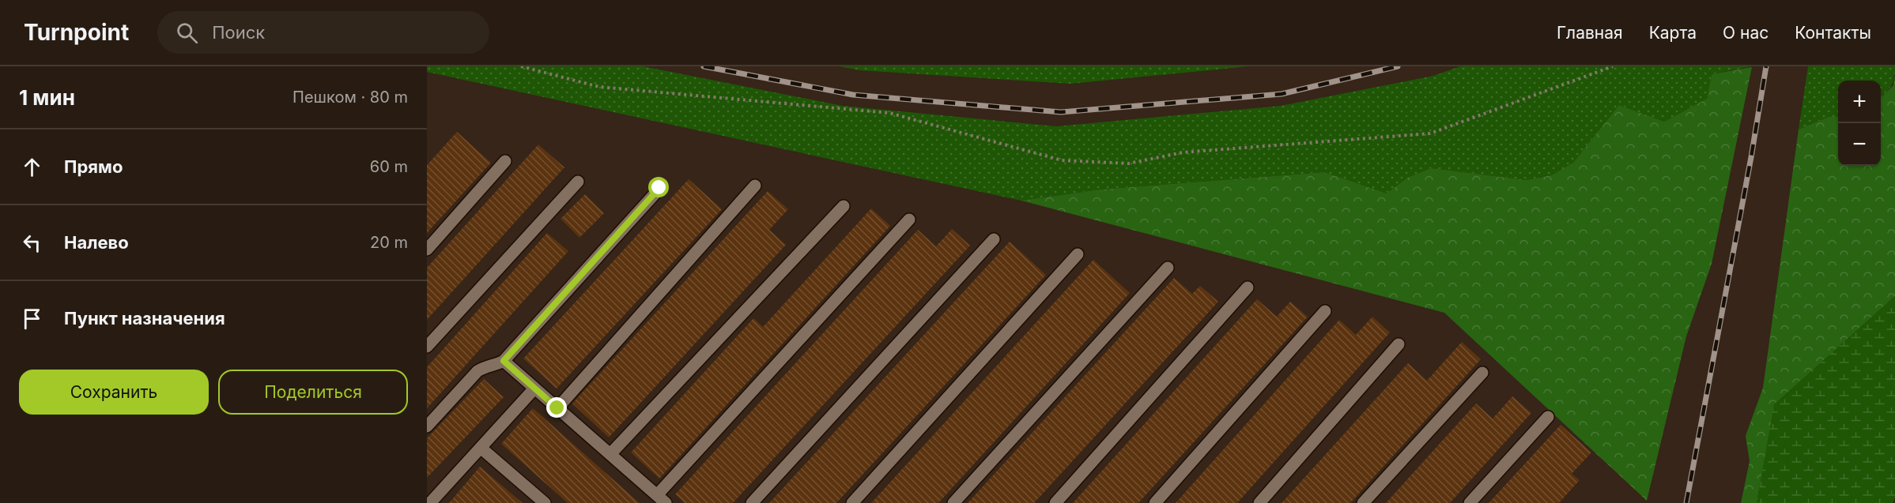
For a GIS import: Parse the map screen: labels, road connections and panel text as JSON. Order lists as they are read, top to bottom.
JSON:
{
  "page": {
    "header": "Turnpoint",
    "search": "Поиск",
    "nav": [
      "Главная",
      "Карта",
      "О нас",
      "Контакты"
    ],
    "heading": ["1 мин", "Пешком · 80 m"],
    "map_buttons": ["+", "−"],
    "list": [
      ["Прямо", "60 m"],
      ["Налево", "20 m"],
      "Пункт назначения"
    ],
    "buttons": ["Сохранить", "Поделиться"]
  }
}
